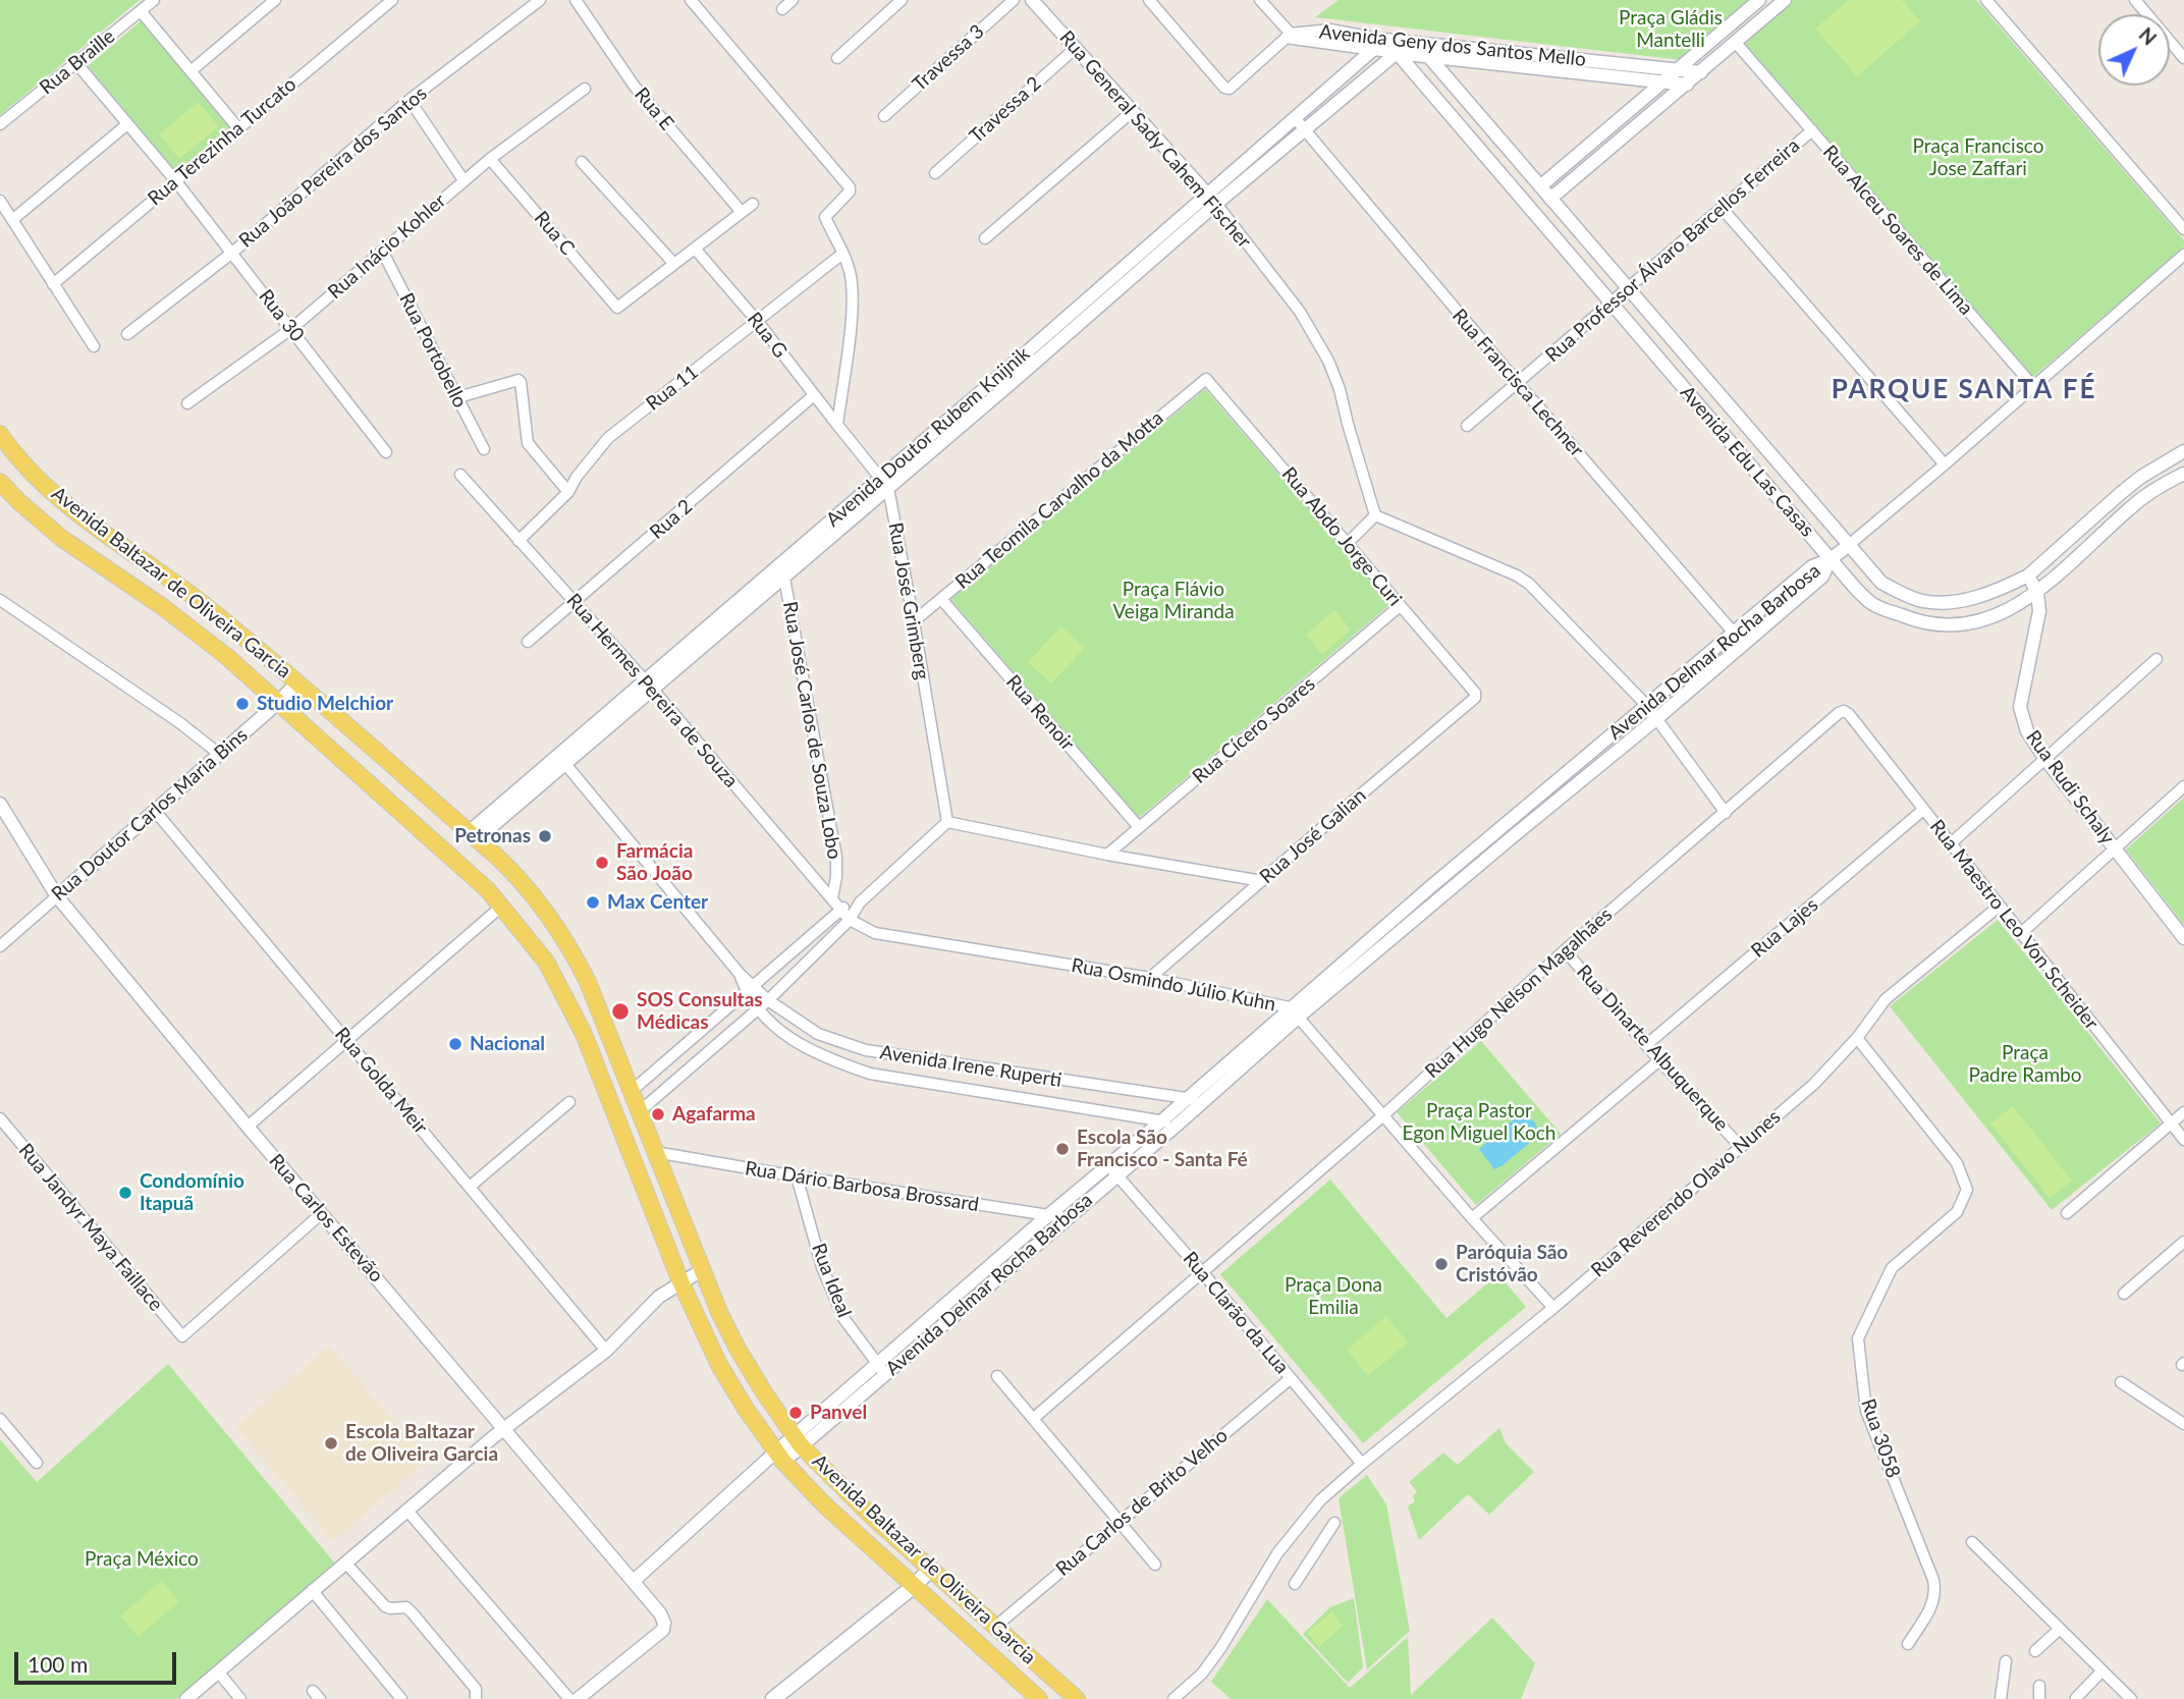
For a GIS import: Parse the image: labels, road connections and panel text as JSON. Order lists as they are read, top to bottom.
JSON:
{
  "streets": {
    "main road": ["Avenida Baltazar de Oliveira Garcia"],
    "street": [
      "Avenida Geny dos Santos Mello",
      "Travessa 3",
      "Rua Braille",
      "Rua E",
      "Travessa 2",
      "Rua General Sady Cahem Fischer",
      "Rua Terezinha Turcato",
      "Rua João Pereira dos Santos",
      "Rua Alceu Soares de Lima",
      "Rua C",
      "Rua Inácio Kohler",
      "Rua Professor Álvaro Barcellos Ferreira",
      "Rua 30",
      "Rua G",
      "Rua Portobello",
      "Rua Francisca Lechner",
      "Rua 11",
      "Avenida Doutor Rubem Knijnik",
      "Avenida Edu Las Casas",
      "Rua Teomila Carvalho da Motta",
      "Rua 2",
      "Rua Abdo Jorge Curi",
      "Rua José Grimberg",
      "Avenida Delmar Rocha Barbosa",
      "Rua Hermes Pereira de Souza",
      "Rua Renoir",
      "Rua José Carlos de Souza Lobo",
      "Rua Cícero Soares",
      "Rua Rudi Schaly",
      "Rua Doutor Carlos Maria Bins",
      "Rua José Galian",
      "Rua Maestro Leo Von Scheider",
      "Rua Lajes",
      "Rua Osmindo Júlio Kuhn",
      "Rua Hugo Nelson Magalhães",
      "Rua Dinarte Albuquerque",
      "Avenida Irene Ruperti",
      "Rua Golda Meir",
      "Rua Dário Barbosa Brossard",
      "Rua Reverendo Olavo Nunes",
      "Rua Carlos Estevão",
      "Rua Jandyr Maya Faillace",
      "Rua Ideal",
      "Rua Clarão da Lua",
      "Rua 3058",
      "Rua Carlos de Brito Velho"
    ]
  },
  "crossings": [
    ["Avenida Geny dos Santos Mello", "Avenida Doutor Rubem Knijnik"],
    ["Avenida Geny dos Santos Mello", "Avenida Edu Las Casas"],
    ["Rua Braille", "Rua 30"],
    ["Travessa 2", "Rua General Sady Cahem Fischer"],
    ["Rua General Sady Cahem Fischer", "Avenida Doutor Rubem Knijnik"],
    ["Rua Terezinha Turcato", "Rua 30"],
    ["Rua João Pereira dos Santos", "Rua 30"],
    ["Rua Alceu Soares de Lima", "Rua Professor Álvaro Barcellos Ferreira"],
    ["Rua C", "Rua Inácio Kohler"],
    ["Rua Inácio Kohler", "Rua 30"],
    ["Rua Inácio Kohler", "Rua Portobello"],
    ["Rua Professor Álvaro Barcellos Ferreira", "Rua Francisca Lechner"],
    ["Rua Professor Álvaro Barcellos Ferreira", "Avenida Edu Las Casas"],
    ["Rua G", "Rua 11"],
    ["Rua G", "Rua 2"],
    ["Rua G", "Rua José Grimberg"],
    ["Rua Francisca Lechner", "Avenida Doutor Rubem Knijnik"],
    ["Rua Francisca Lechner", "Avenida Delmar Rocha Barbosa"],
    ["Rua 11", "Rua Hermes Pereira de Souza"],
    ["Avenida Doutor Rubem Knijnik", "Avenida Edu Las Casas"],
    ["Avenida Doutor Rubem Knijnik", "Avenida Baltazar de Oliveira Garcia"],
    ["Avenida Doutor Rubem Knijnik", "Rua José Grimberg"],
    ["Avenida Doutor Rubem Knijnik", "Rua Hermes Pereira de Souza"],
    ["Avenida Doutor Rubem Knijnik", "Rua José Carlos de Souza Lobo"],
    ["Avenida Edu Las Casas", "Avenida Delmar Rocha Barbosa"],
    ["Avenida Edu Las Casas", "Rua Rudi Schaly"],
    ["Rua Teomila Carvalho da Motta", "Rua Abdo Jorge Curi"],
    ["Rua Teomila Carvalho da Motta", "Rua José Grimberg"],
    ["Rua Teomila Carvalho da Motta", "Rua Renoir"],
    ["Rua 2", "Rua Hermes Pereira de Souza"],
    ["Rua Abdo Jorge Curi", "Rua Cícero Soares"],
    ["Rua Abdo Jorge Curi", "Rua José Galian"],
    ["Avenida Baltazar de Oliveira Garcia", "Avenida Delmar Rocha Barbosa"],
    ["Avenida Baltazar de Oliveira Garcia", "Rua Doutor Carlos Maria Bins"],
    ["Avenida Baltazar de Oliveira Garcia", "Rua Dário Barbosa Brossard"],
    ["Avenida Baltazar de Oliveira Garcia", "Rua Carlos de Brito Velho"],
    ["Avenida Delmar Rocha Barbosa", "Rua Osmindo Júlio Kuhn"],
    ["Avenida Delmar Rocha Barbosa", "Avenida Irene Ruperti"],
    ["Avenida Delmar Rocha Barbosa", "Rua Dário Barbosa Brossard"],
    ["Avenida Delmar Rocha Barbosa", "Rua Carlos Estevão"],
    ["Avenida Delmar Rocha Barbosa", "Rua Ideal"],
    ["Avenida Delmar Rocha Barbosa", "Rua Clarão da Lua"],
    ["Rua Hermes Pereira de Souza", "Rua José Carlos de Souza Lobo"],
    ["Rua Hermes Pereira de Souza", "Rua Osmindo Júlio Kuhn"],
    ["Rua Renoir", "Rua Cícero Soares"],
    ["Rua Doutor Carlos Maria Bins", "Rua Golda Meir"],
    ["Rua Doutor Carlos Maria Bins", "Rua Carlos Estevão"],
    ["Rua José Galian", "Rua Osmindo Júlio Kuhn"],
    ["Rua Maestro Leo Von Scheider", "Rua Lajes"],
    ["Rua Maestro Leo Von Scheider", "Rua Hugo Nelson Magalhães"],
    ["Rua Maestro Leo Von Scheider", "Rua Reverendo Olavo Nunes"],
    ["Rua Lajes", "Rua Dinarte Albuquerque"],
    ["Rua Osmindo Júlio Kuhn", "Rua Hugo Nelson Magalhães"],
    ["Rua Osmindo Júlio Kuhn", "Rua Reverendo Olavo Nunes"],
    ["Rua Hugo Nelson Magalhães", "Rua Dinarte Albuquerque"],
    ["Rua Hugo Nelson Magalhães", "Rua Clarão da Lua"],
    ["Rua Dinarte Albuquerque", "Rua Reverendo Olavo Nunes"],
    ["Rua Dário Barbosa Brossard", "Rua Ideal"],
    ["Rua Reverendo Olavo Nunes", "Rua Clarão da Lua"],
    ["Rua Reverendo Olavo Nunes", "Rua 3058"],
    ["Rua Carlos Estevão", "Rua Jandyr Maya Faillace"],
    ["Rua Clarão da Lua", "Rua Carlos de Brito Velho"]
  ],
  "districts": ["PARQUE SANTA FÉ"],
  "parks": [
    "Praça Gládis Mantelli",
    "Praça Francisco Jose Zaffari",
    "Praça Flávio Veiga Miranda",
    "Praça Padre Rambo",
    "Praça Pastor Egon Miguel Koch",
    "Praça Dona Emilia",
    "Praça México"
  ],
  "places": [
    "Studio Melchior",
    "Petronas",
    "Farmácia São João",
    "Max Center",
    "SOS Consultas Médicas",
    "Nacional",
    "Agafarma",
    "Escola São Francisco - Santa Fé",
    "Condomínio Itapuã",
    "Paróquia São Cristóvão",
    "Panvel",
    "Escola Baltazar de Oliveira Garcia"
  ],
  "scale_bar": "100 m",
  "north": "top right"
}
